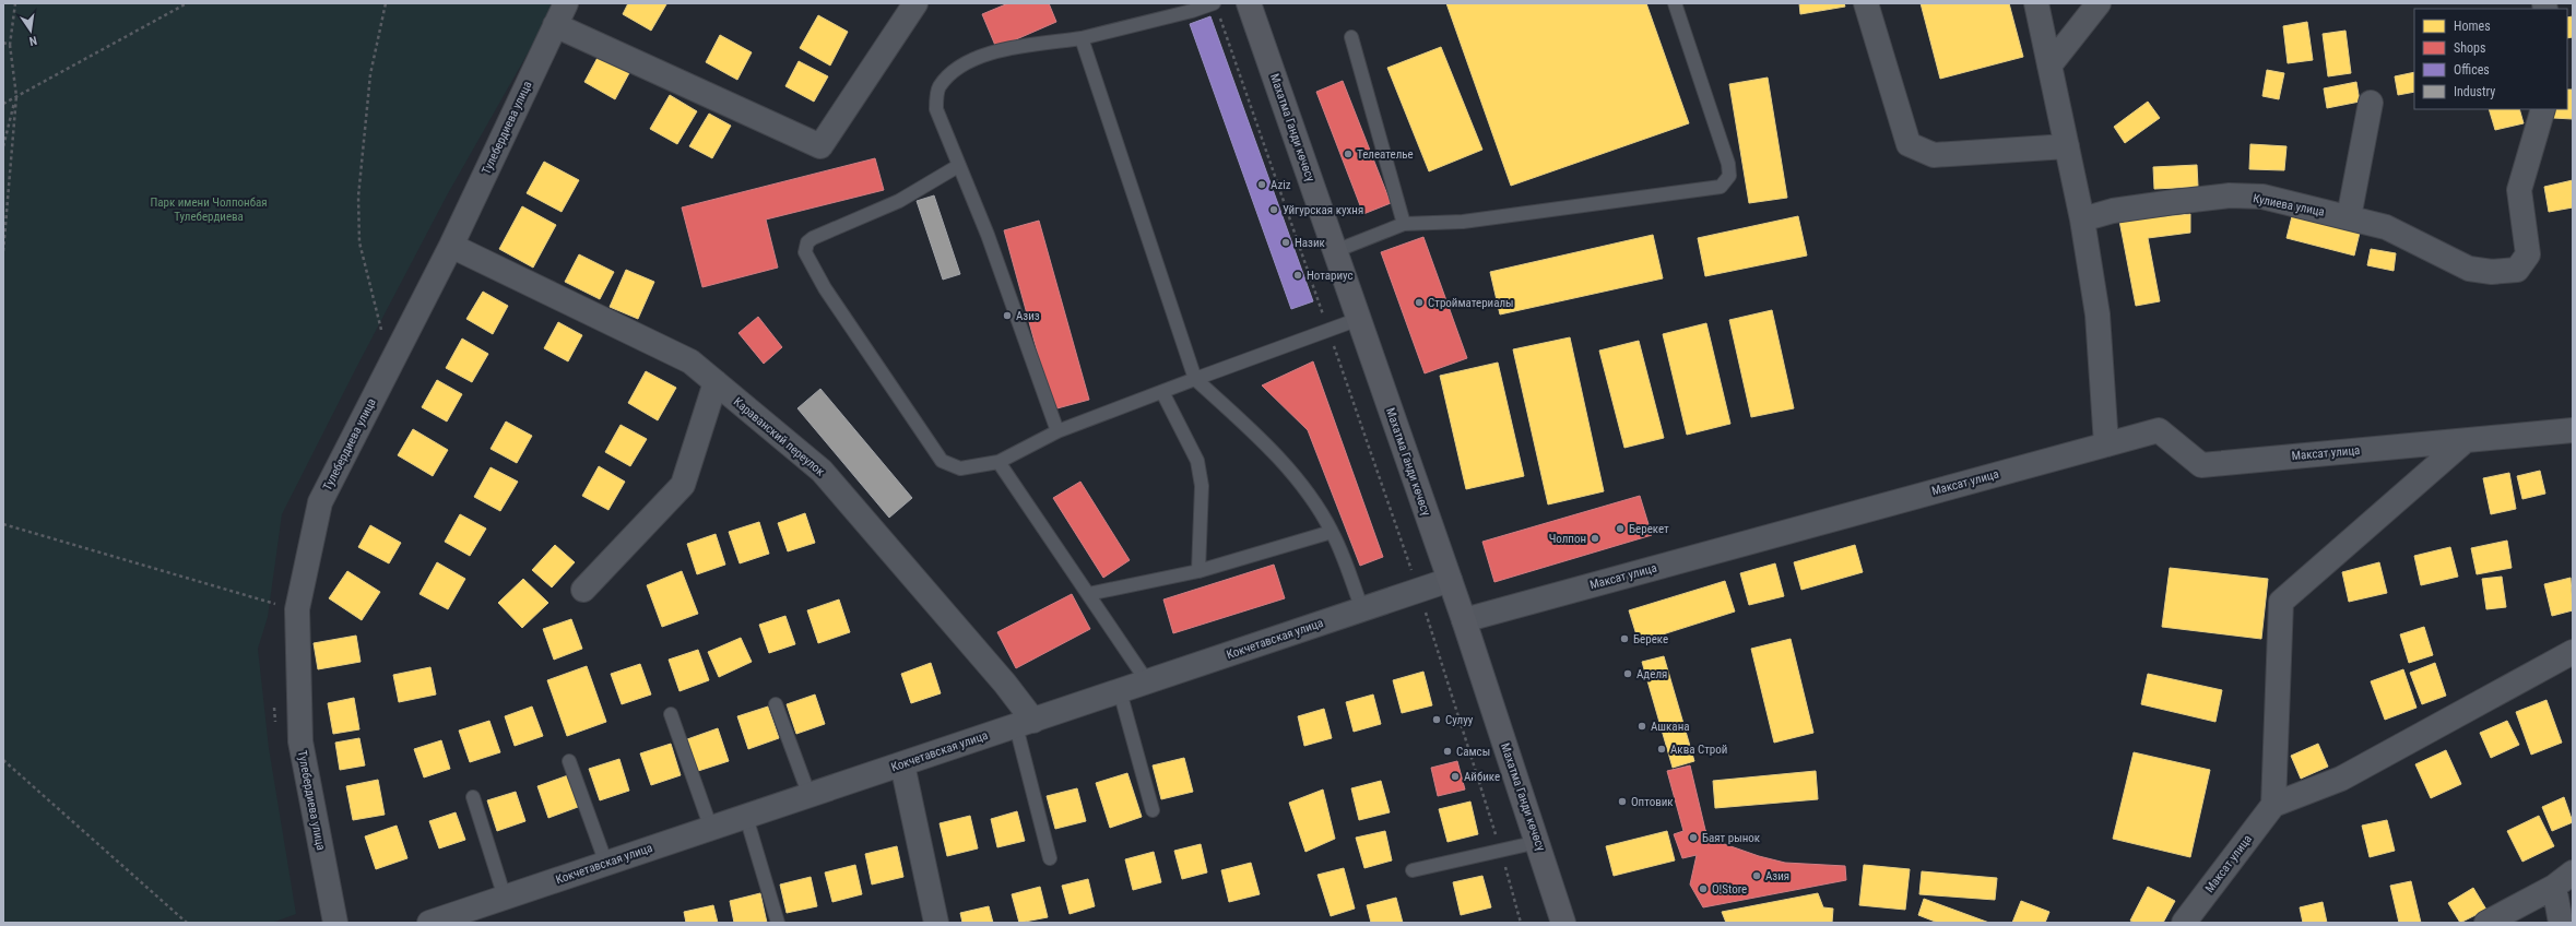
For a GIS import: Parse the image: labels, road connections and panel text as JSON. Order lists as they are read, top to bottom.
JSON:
{
  "streets": {
    "main road": ["Махатма Ганди көчөсү"],
    "street": [
      "Тулебердиева улица",
      "Кулиева улица",
      "Караванский переулок",
      "Максат улица",
      "Кокчетавская улица"
    ]
  },
  "crossings": [
    ["Тулебердиева улица", "Караванский переулок"],
    ["Махатма Ганди көчөсү", "Максат улица"],
    ["Махатма Ганди көчөсү", "Кокчетавская улица"],
    ["Караванский переулок", "Кокчетавская улица"]
  ],
  "parks": ["Парк имени Чолпонбая Тулебердиева"],
  "places": [
    "Телеателье",
    "Aziz",
    "Уйгурская кухня",
    "Назик",
    "Нотариус",
    "Стройматериалы",
    "Азиз",
    "Берекет",
    "Чолпон",
    "Береке",
    "Аделя",
    "Сулуу",
    "Ашкана",
    "Аква Строй",
    "Самсы",
    "Айбике",
    "Оптовик",
    "Баят рынок",
    "Азия",
    "O!Store"
  ],
  "legend": [
    "Homes",
    "Shops",
    "Offices",
    "Industry"
  ],
  "north": "bottom"
}
